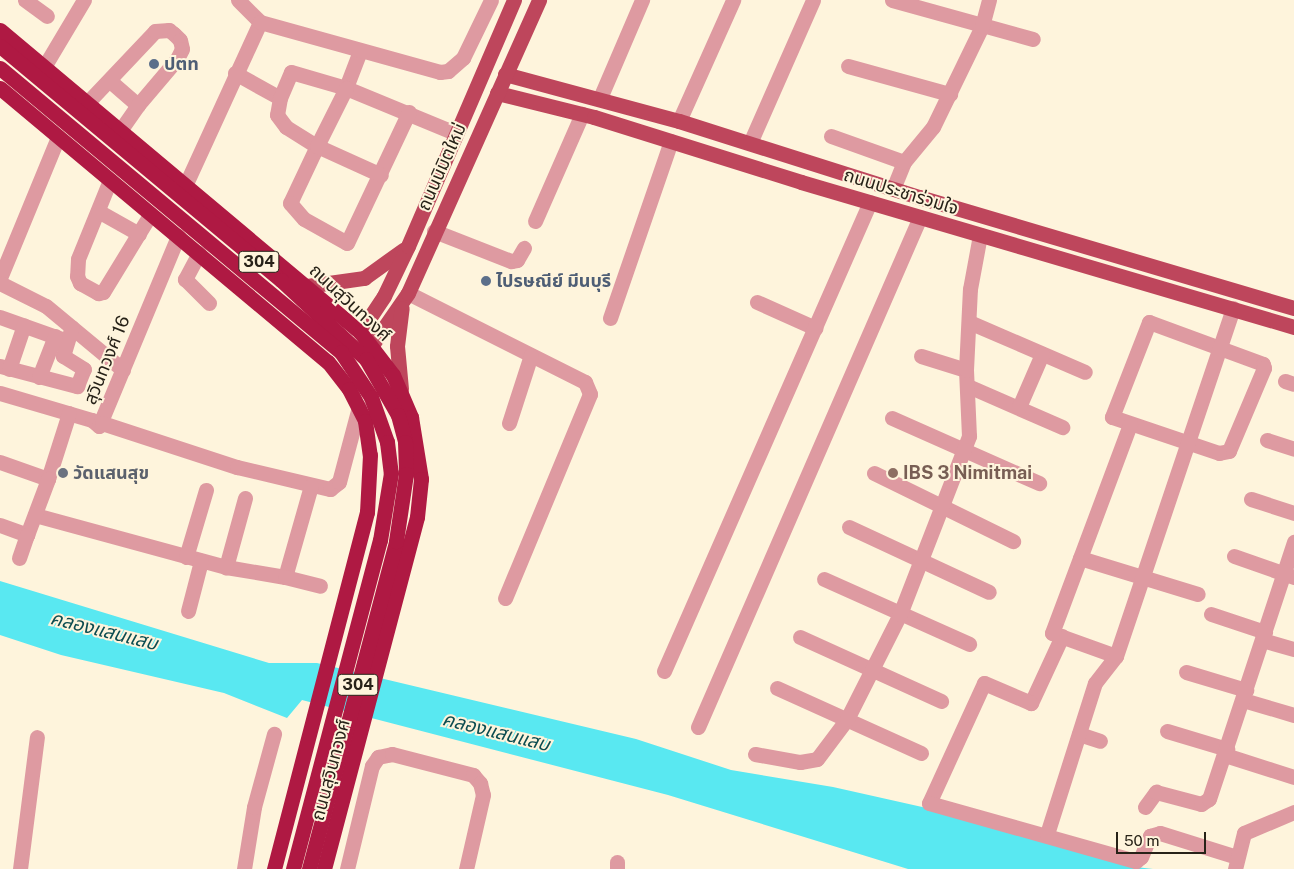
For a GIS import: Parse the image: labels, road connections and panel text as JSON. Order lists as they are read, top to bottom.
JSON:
{
  "streets": {
    "highway": ["304", "ถนนสุวินทวงศ์"],
    "main road": ["ถนนนิมิตใหม่", "ถนนประชาร่วมใจ"],
    "street": ["สุวินทวงศ์ 16"]
  },
  "crossings": [
    ["ถนนนิมิตใหม่", "ถนนประชาร่วมใจ"],
    ["ถนนนิมิตใหม่", "ถนนสุวินทวงศ์"],
    ["ถนนสุวินทวงศ์", "สุวินทวงศ์ 16"]
  ],
  "water": ["คลองแสนแสบ"],
  "places": [
    "ปตท",
    "ไปรษณีย์ มีนบุรี",
    "วัดแสนสุข",
    "IBS 3 Nimitmai"
  ],
  "scale_bar": "50 m"
}
